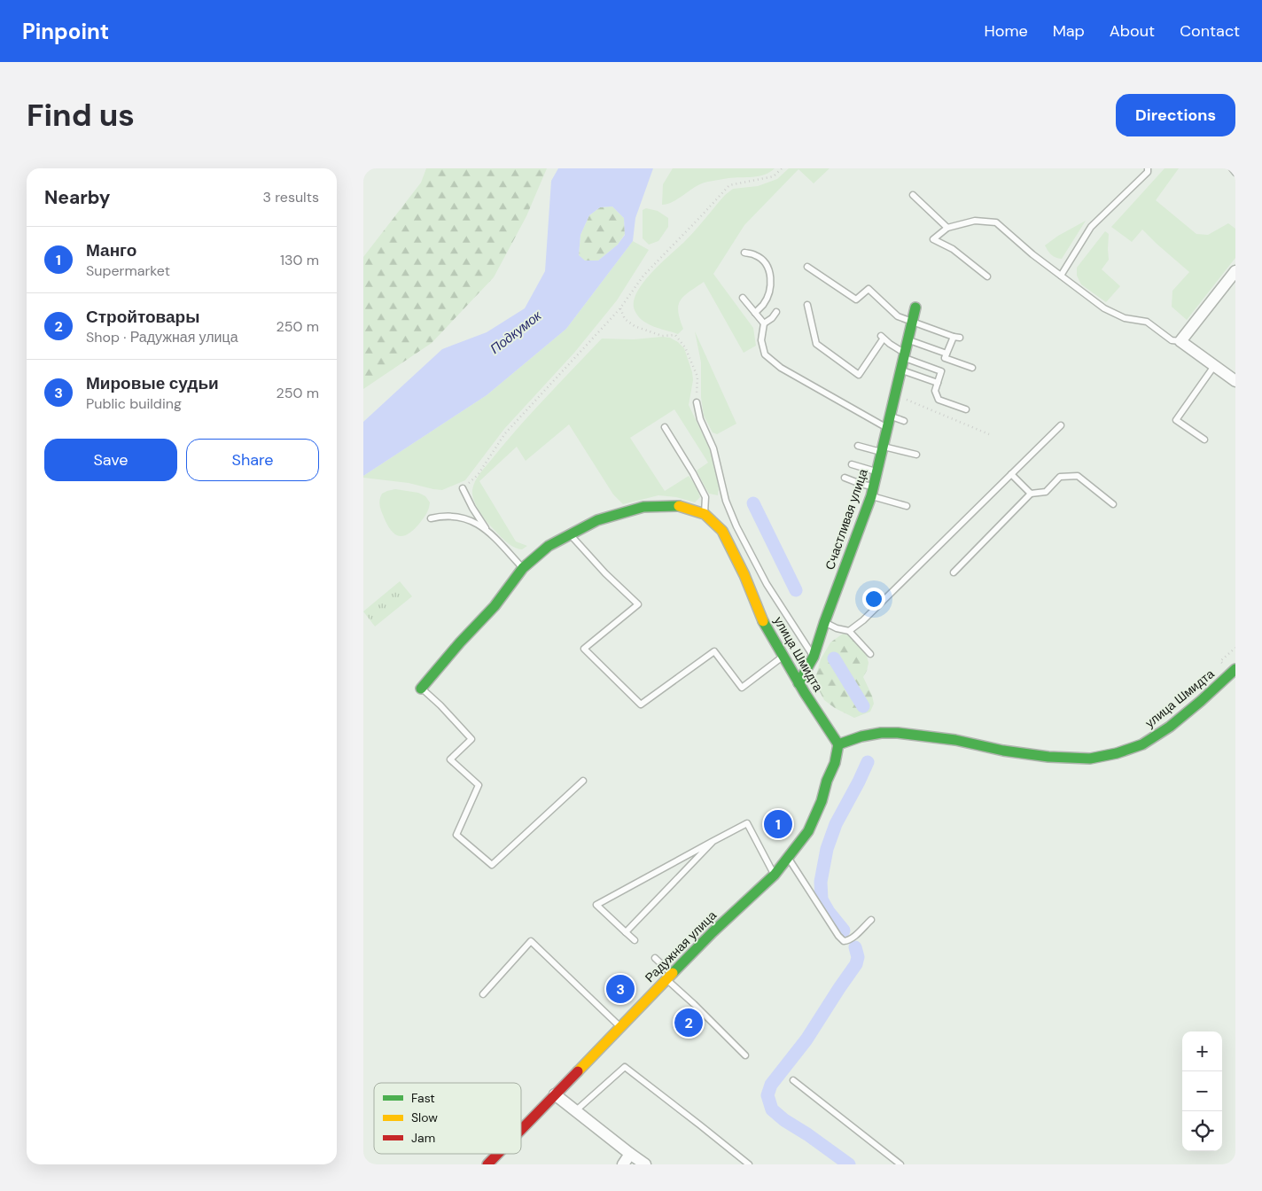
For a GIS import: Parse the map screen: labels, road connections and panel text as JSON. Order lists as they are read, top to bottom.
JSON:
{
  "streets": {
    "street": ["Счастливая улица", "улица Шмидта", "Радужная улица"]
  },
  "crossings": [
    ["Счастливая улица", "улица Шмидта"],
    ["улица Шмидта", "Радужная улица"]
  ],
  "water": ["Подкумок"],
  "legend": ["Fast", "Slow", "Jam"],
  "page": {
    "header": "Pinpoint",
    "nav": [
      "Home",
      "Map",
      "About",
      "Contact"
    ],
    "buttons": [
      "Directions",
      ["Save", "Share"]
    ],
    "title": "Find us",
    "heading": ["Nearby", "3 results"],
    "list": [
      {
        "mark": "1",
        "name": "Манго",
        "note": "Supermarket",
        "value": "130 m"
      },
      {
        "mark": "2",
        "name": "Стройтовары",
        "note": "Shop · Радужная улица",
        "value": "250 m"
      },
      {
        "mark": "3",
        "name": "Мировые судьи",
        "note": "Public building",
        "value": "250 m"
      }
    ],
    "pins": ["1", "3", "2"],
    "map_buttons": ["+", "−"]
  }
}
